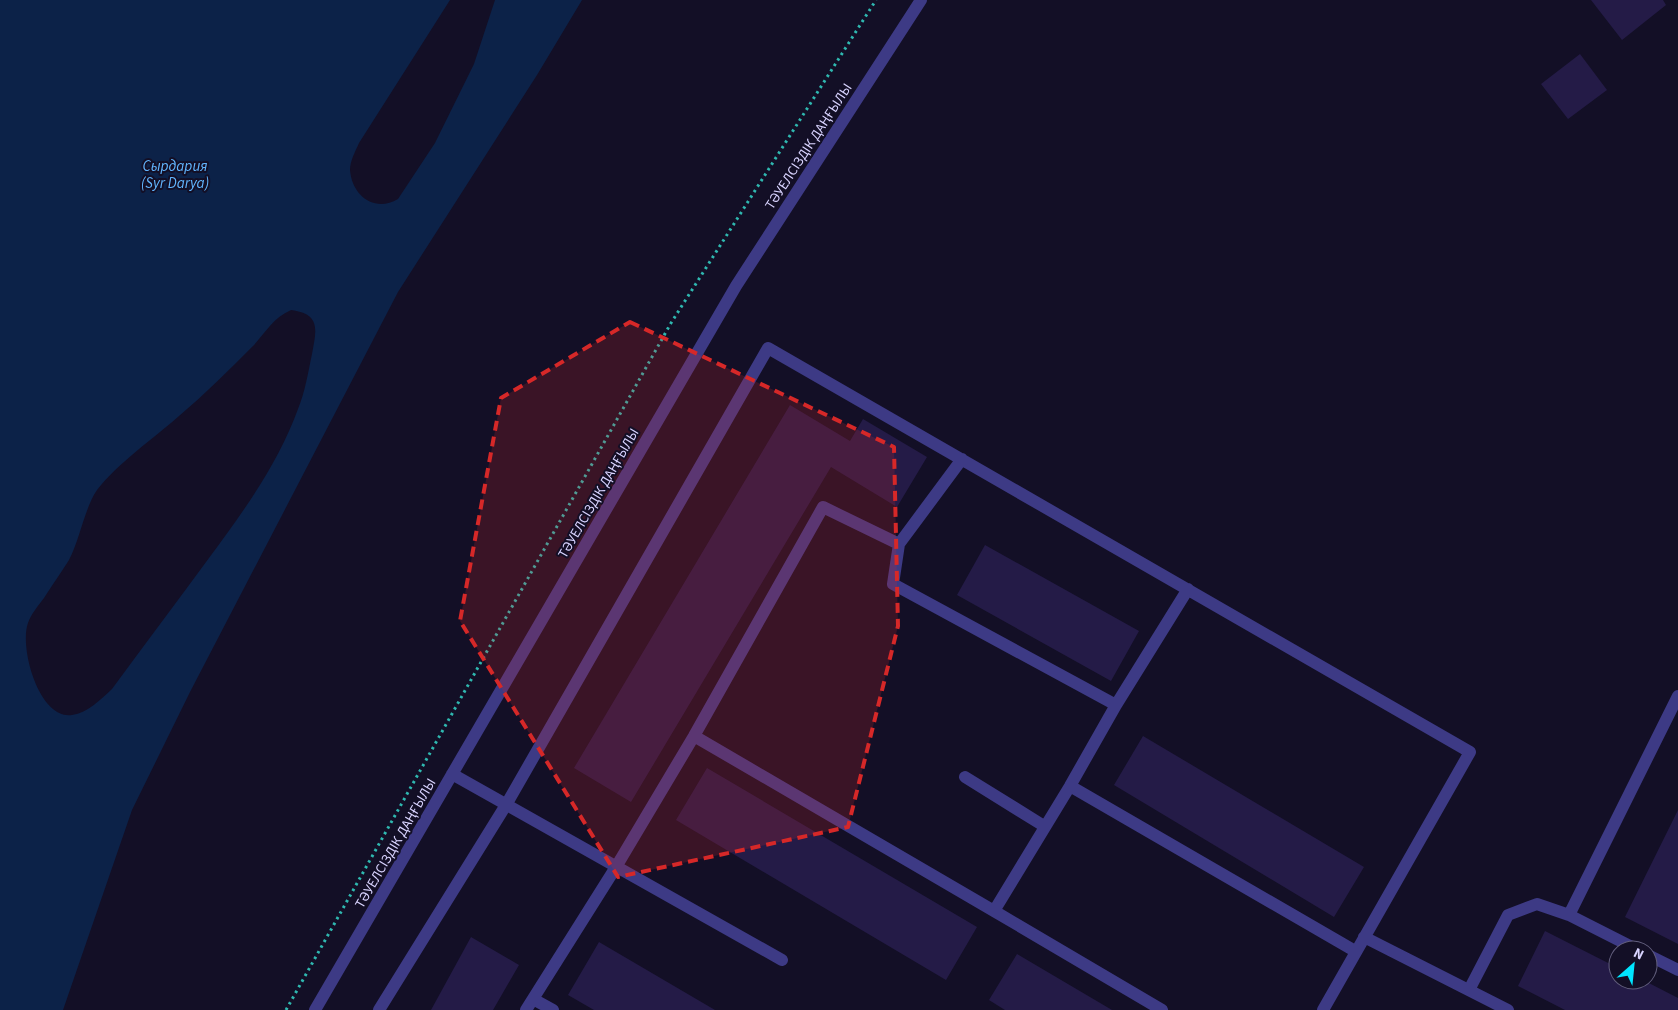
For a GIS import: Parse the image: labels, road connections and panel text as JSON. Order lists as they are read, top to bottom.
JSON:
{
  "streets": {
    "street": ["ТӘУЕЛСІЗДІК ДАҢҒЫЛЫ"]
  },
  "water": ["Сырдария (Syr Darya)"],
  "north": "top right"
}
